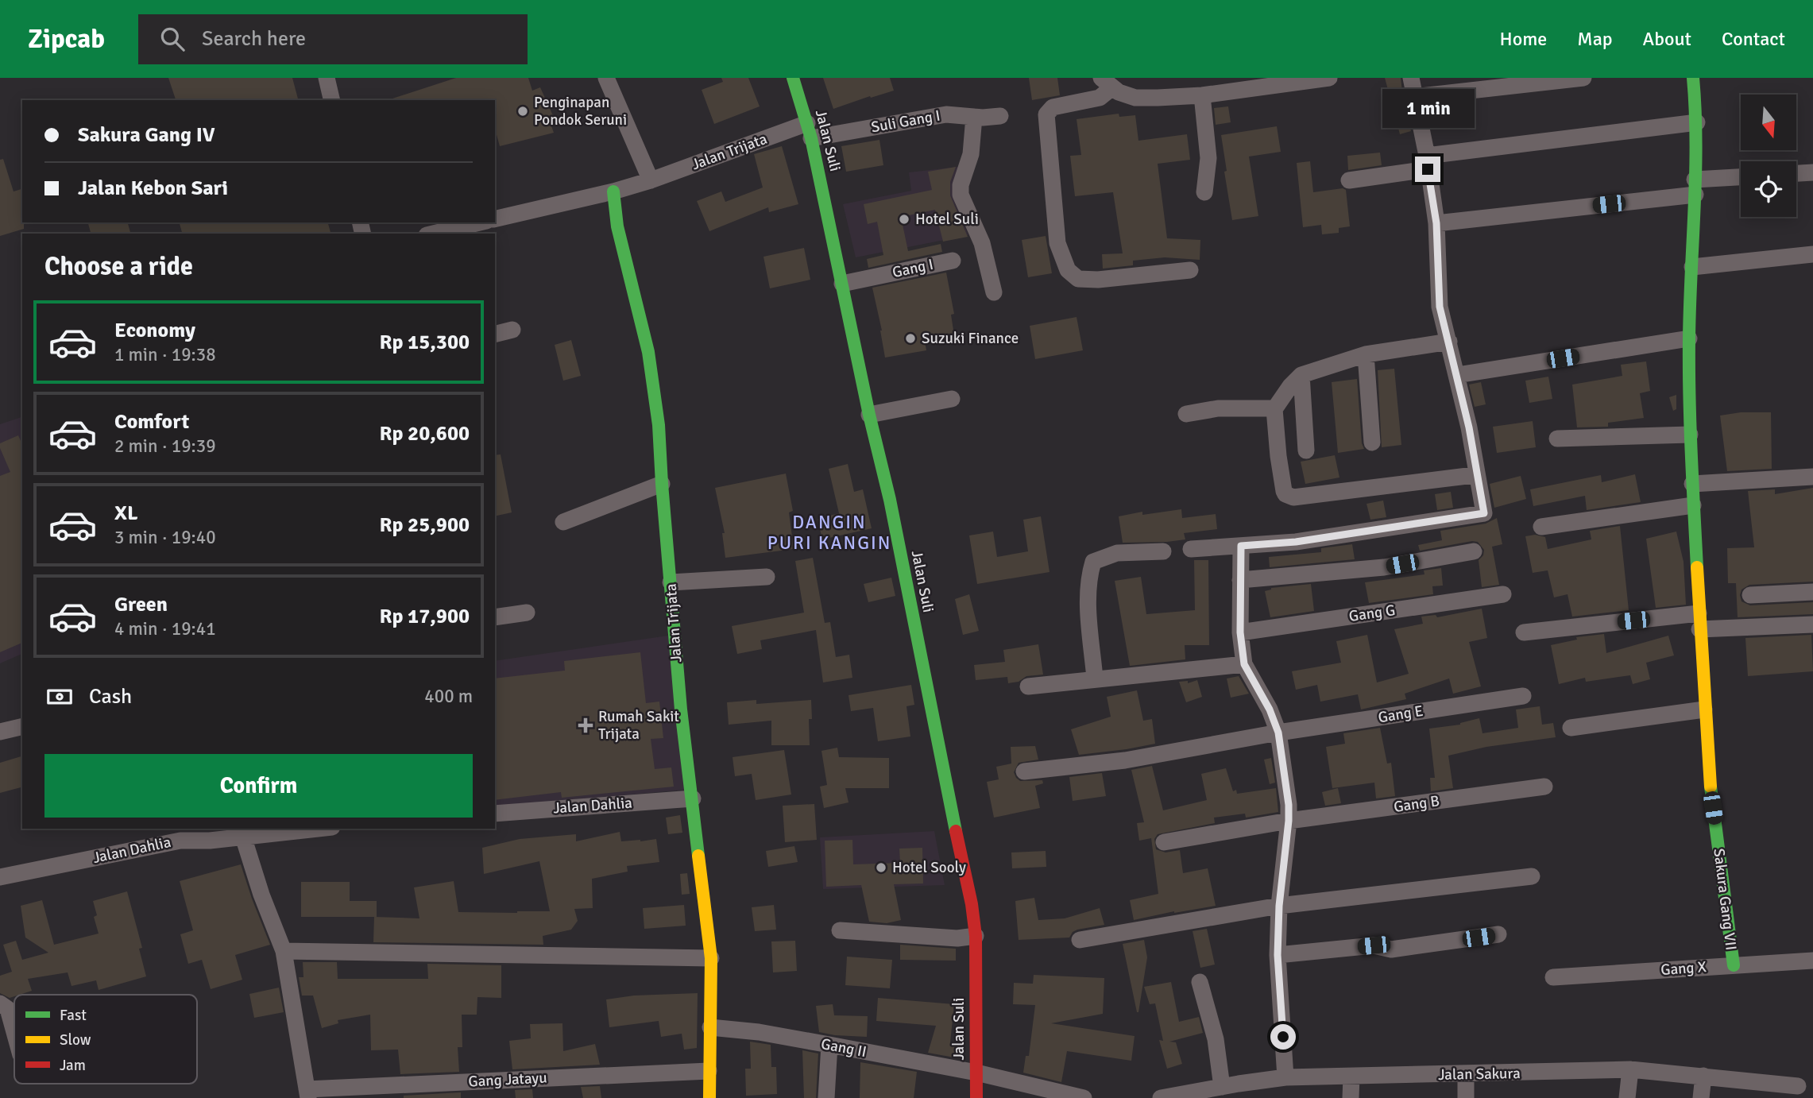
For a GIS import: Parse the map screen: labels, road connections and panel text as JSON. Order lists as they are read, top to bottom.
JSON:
{
  "streets": {
    "street": [
      "Suli Gang I",
      "Jalan Suli",
      "Jalan Trijata",
      "Gang I",
      "Gang G",
      "Gang E",
      "Gang B",
      "Jalan Dahlia",
      "Sakura Gang VII",
      "Gang X",
      "Gang II",
      "Jalan Sakura",
      "Gang Jatayu"
    ]
  },
  "crossings": [
    ["Suli Gang I", "Jalan Suli"],
    ["Suli Gang I", "Jalan Trijata"],
    ["Jalan Suli", "Jalan Trijata"],
    ["Jalan Suli", "Gang I"],
    ["Jalan Suli", "Gang II"],
    ["Jalan Trijata", "Jalan Dahlia"],
    ["Jalan Trijata", "Gang II"],
    ["Jalan Trijata", "Gang Jatayu"],
    ["Sakura Gang VII", "Gang X"]
  ],
  "districts": ["DANGIN PURI KANGIN"],
  "places": {
    "other": [
      "Penginapan Pondok Seruni",
      "Hotel Suli",
      "Suzuki Finance",
      "Hotel Sooly"
    ],
    "health": ["Rumah Sakit Trijata"]
  },
  "legend": ["Fast", "Slow", "Jam"],
  "north": "bottom",
  "page": {
    "header": "Zipcab",
    "search": "Search here",
    "nav": [
      "Home",
      "Map",
      "About",
      "Contact"
    ],
    "bubble": "1 min",
    "banner": ["Sakura Gang IV", "Jalan Kebon Sari"],
    "heading": "Choose a ride",
    "list": [
      {
        "name": "Economy",
        "note": "1 min · 19:38",
        "value": "Rp 15,300"
      },
      {
        "name": "Comfort",
        "note": "2 min · 19:39",
        "value": "Rp 20,600"
      },
      {
        "name": "XL",
        "note": "3 min · 19:40",
        "value": "Rp 25,900"
      },
      {
        "name": "Green",
        "note": "4 min · 19:41",
        "value": "Rp 17,900"
      }
    ],
    "pay": ["Cash", "400 m"],
    "buttons": "Confirm"
  }
}
